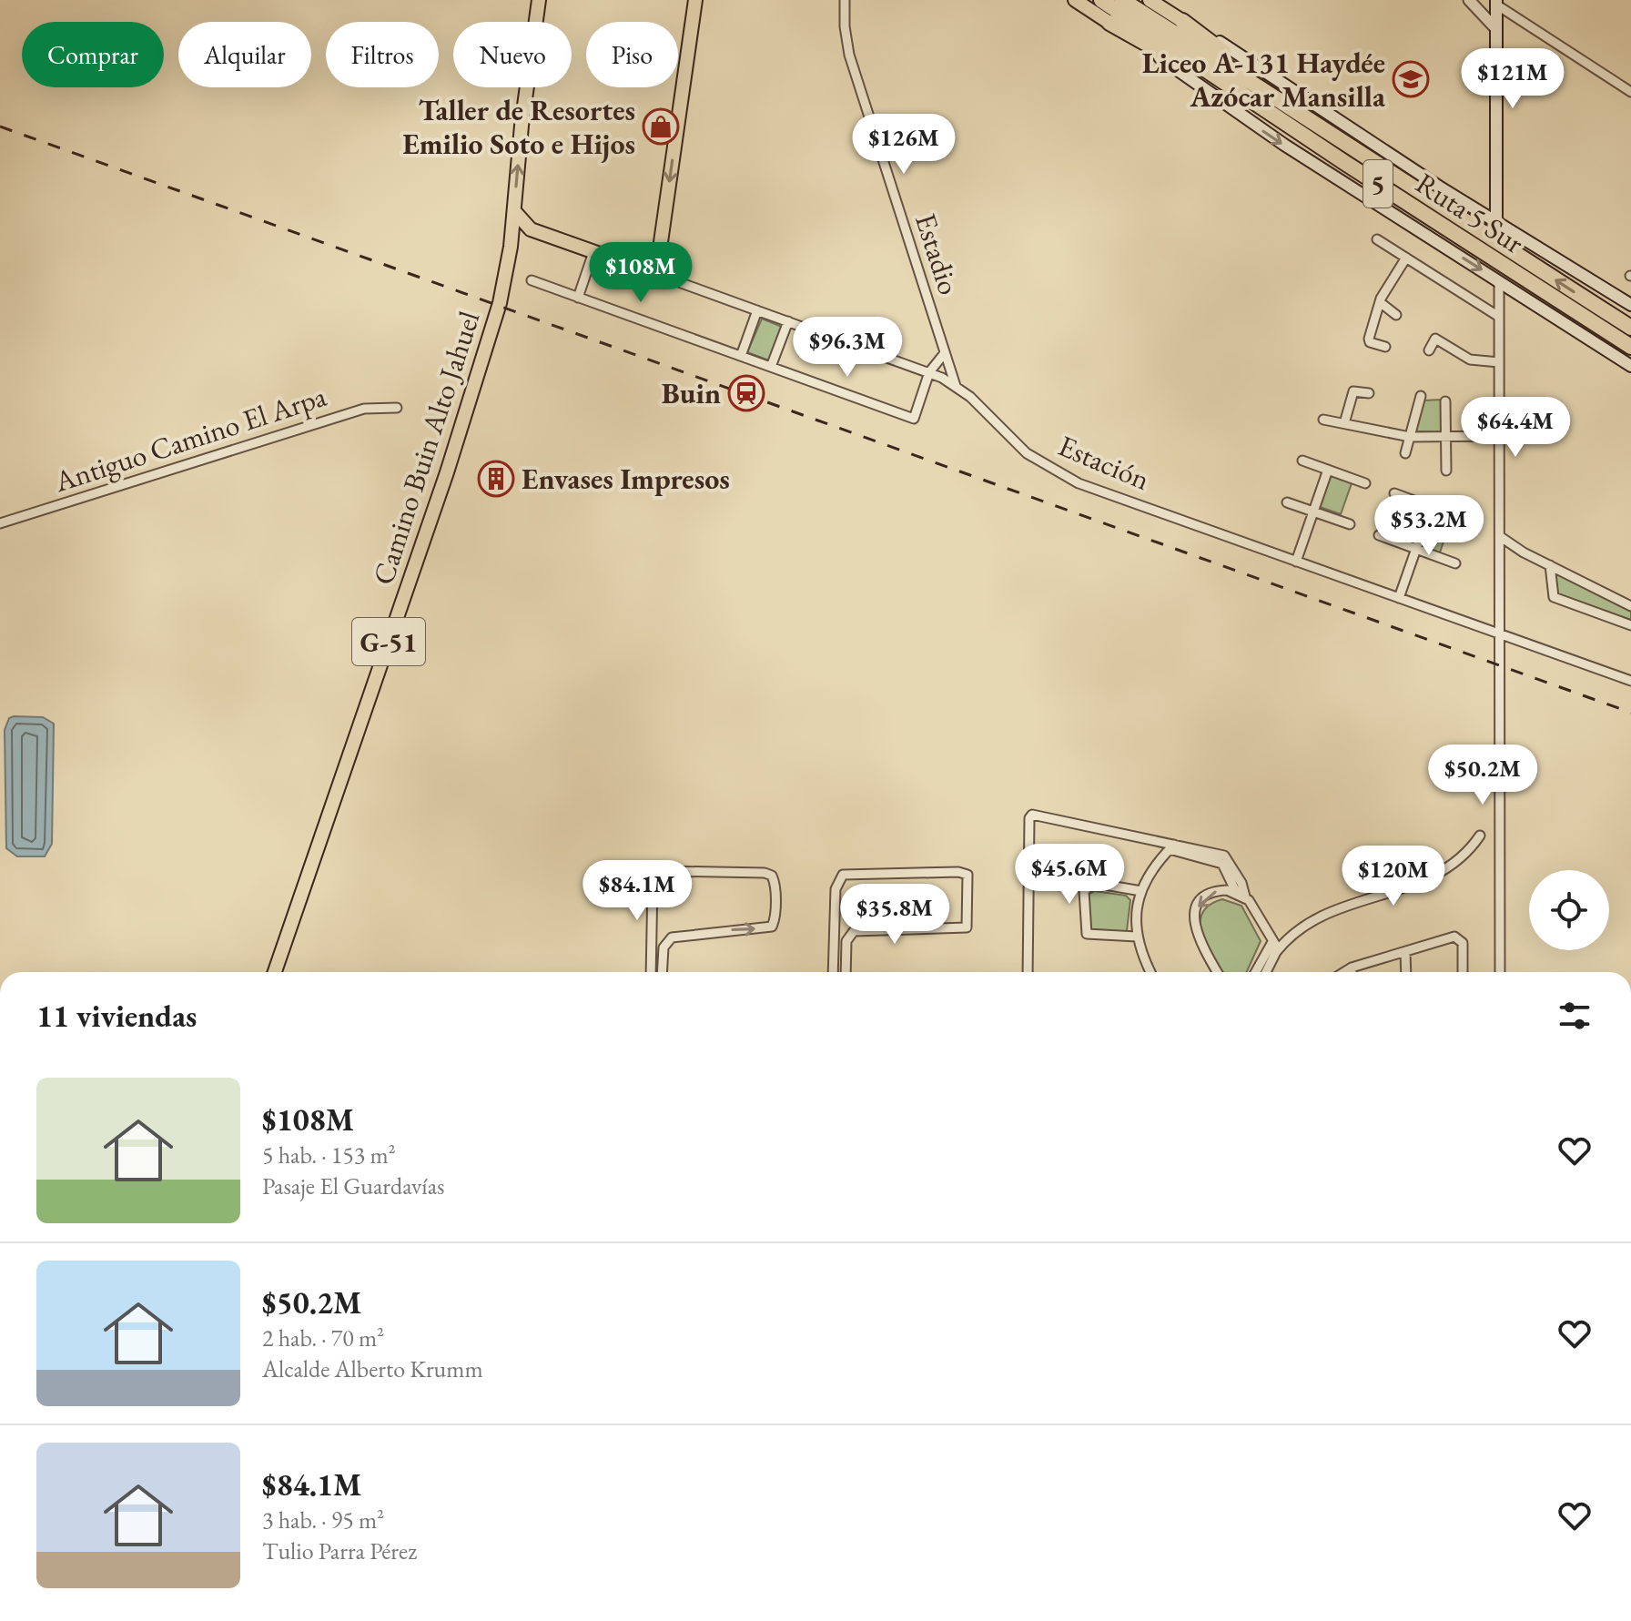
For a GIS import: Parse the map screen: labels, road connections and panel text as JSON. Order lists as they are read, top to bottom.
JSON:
{
  "streets": {
    "highway": ["5", "Ruta 5 Sur"],
    "main road": ["Camino Buin Alto Jahuel", "Estación", "G-51"],
    "street": ["Estadio", "Antiguo Camino El Arpa"]
  },
  "crossings": [
    ["Estadio", "Estación"],
    ["Camino Buin Alto Jahuel", "G-51"],
    ["Estación", "G-51"]
  ],
  "places": {
    "school or university": ["Liceo A-131 Haydée Azócar Mansilla"],
    "shop": ["Taller de Resortes Emilio Soto e Hijos"],
    "station": ["Buin"],
    "building": ["Envases Impresos"]
  },
  "page": {
    "chip": [
      "Comprar",
      "Alquilar",
      "Filtros",
      "Nuevo",
      "Piso"
    ],
    "price": [
      "$121M",
      "$126M",
      "$108M",
      "$96.3M",
      "$64.4M",
      "$53.2M",
      "$50.2M",
      "$45.6M",
      "$120M",
      "$84.1M",
      "$35.8M"
    ],
    "heading": "11 viviendas",
    "list": [
      {
        "name": "$108M",
        "note": "5 hab. · 153 m² · Pasaje El Guardavías"
      },
      {
        "name": "$50.2M",
        "note": "2 hab. · 70 m² · Alcalde Alberto Krumm"
      },
      {
        "name": "$84.1M",
        "note": "3 hab. · 95 m² · Tulio Parra Pérez"
      }
    ]
  }
}
